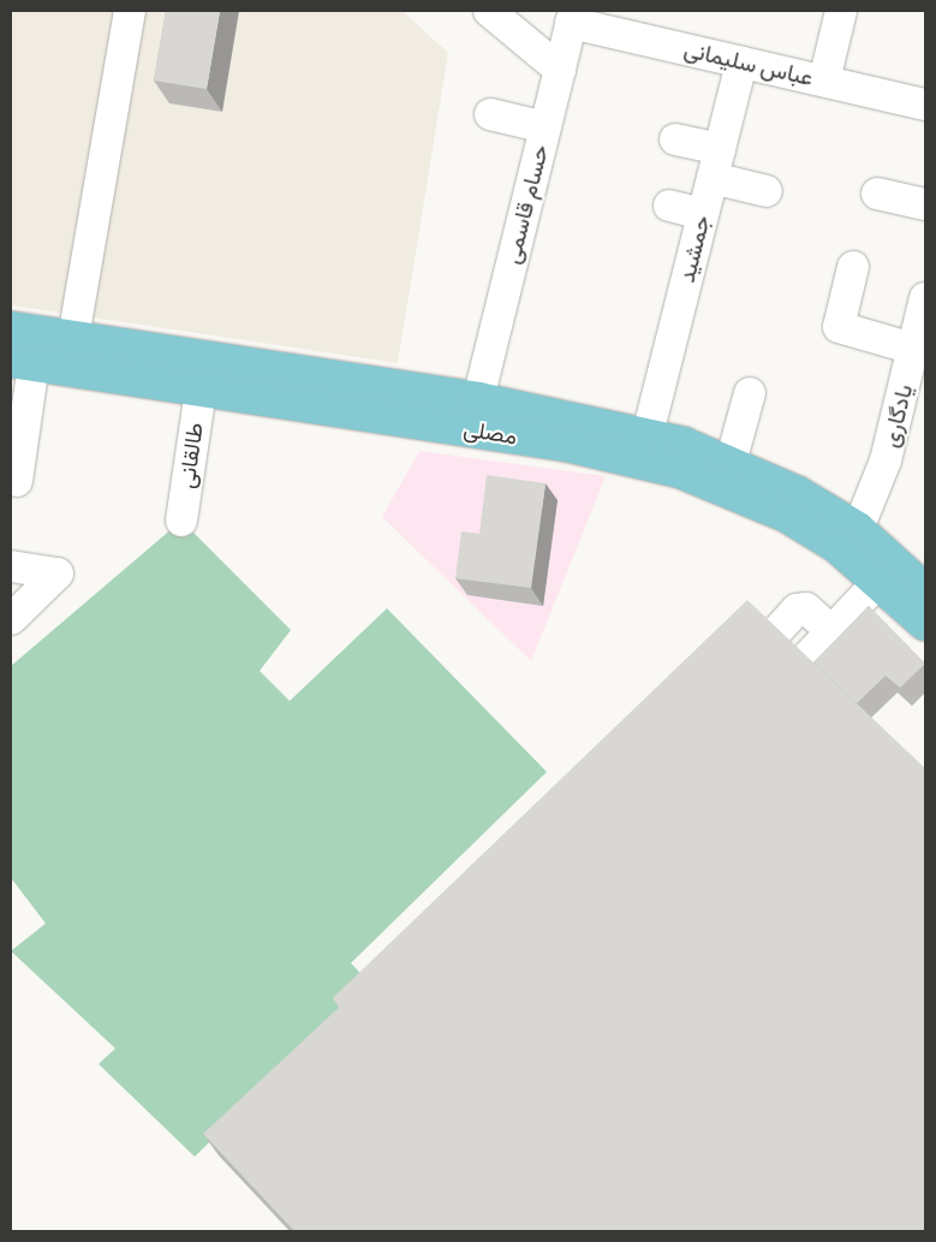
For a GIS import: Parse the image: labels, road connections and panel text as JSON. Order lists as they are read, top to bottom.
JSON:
{
  "streets": {
    "main road": ["مصلی"],
    "street": [
      "عباس سلیمانی",
      "حسام قاسمی",
      "جمشید",
      "یادگاری",
      "طالقانی"
    ]
  },
  "crossings": [
    ["عباس سلیمانی", "حسام قاسمی"],
    ["عباس سلیمانی", "جمشید"],
    ["حسام قاسمی", "مصلی"],
    ["جمشید", "مصلی"],
    ["یادگاری", "مصلی"],
    ["مصلی", "طالقانی"]
  ]
}
